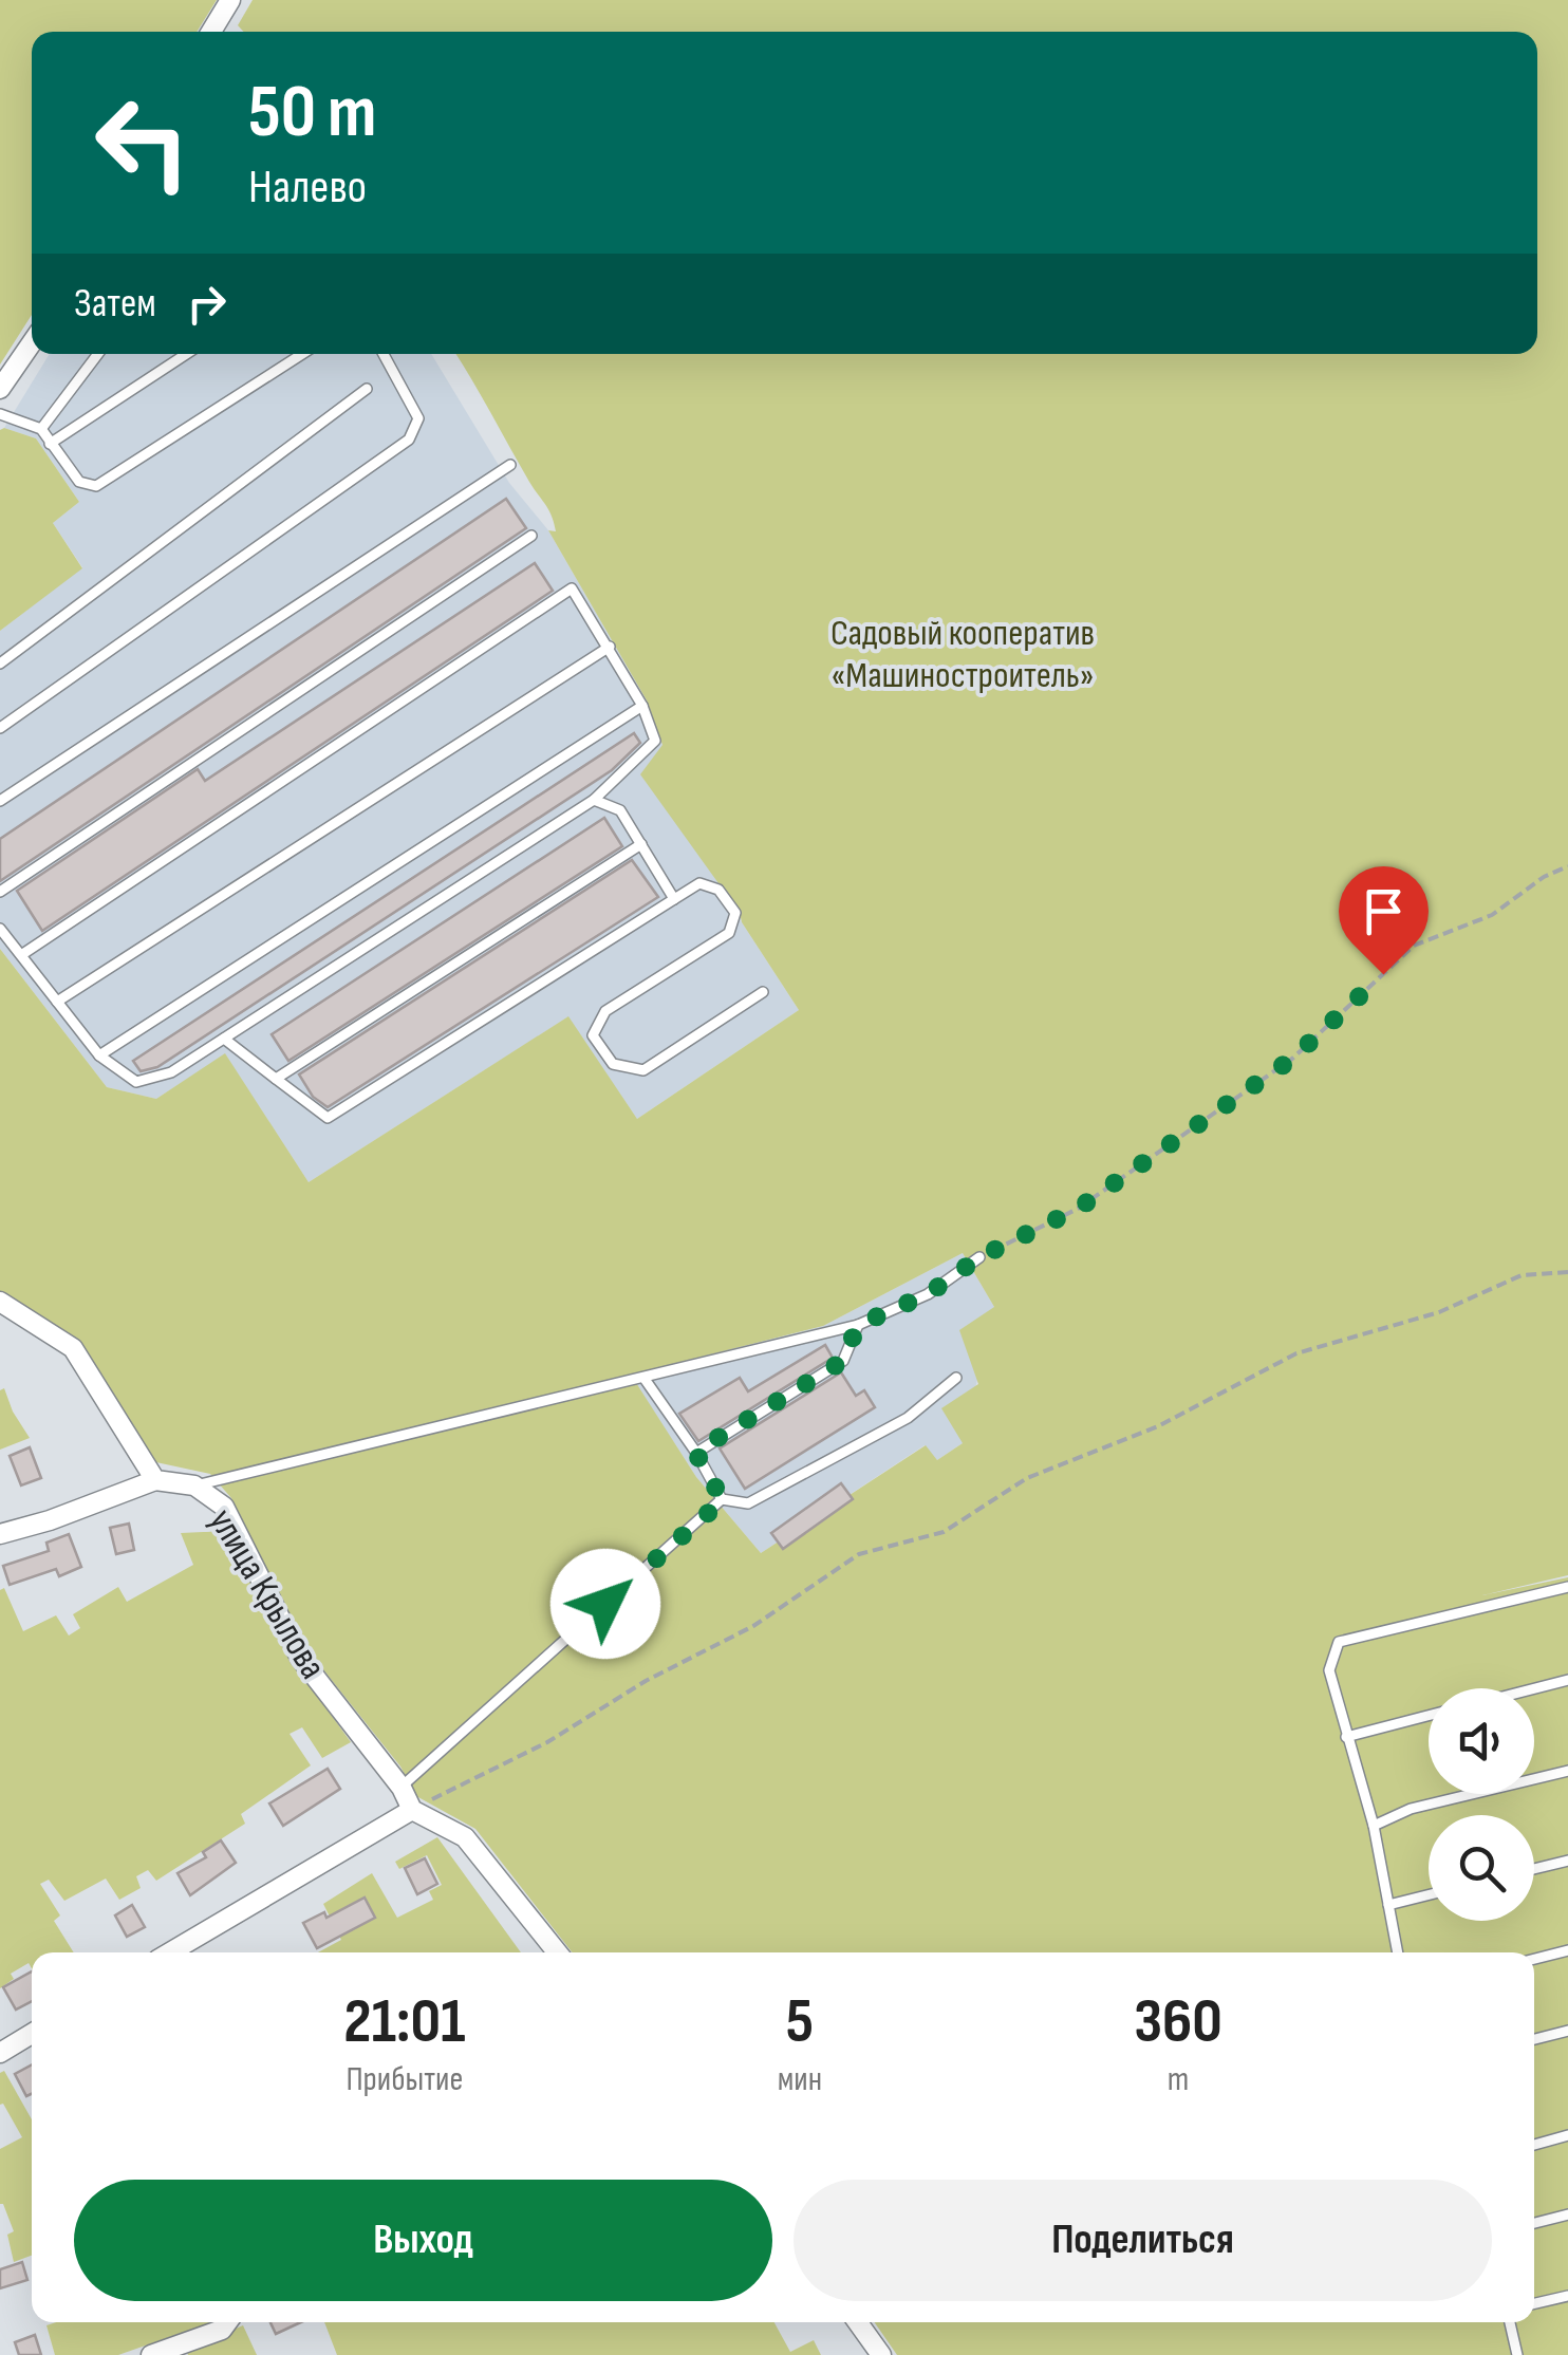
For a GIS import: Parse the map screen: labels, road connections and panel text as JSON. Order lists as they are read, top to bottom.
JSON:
{
  "streets": {
    "street": ["улица Крылова"]
  },
  "parks": ["Садовый кооператив «Машиностроитель»"],
  "page": {
    "turn": ["50 m", "Налево"],
    "then": "Затем",
    "eta": [
      "21:01",
      "Прибытие",
      "5",
      "мин",
      "360",
      "m"
    ],
    "buttons": ["Выход", "Поделиться"]
  }
}
